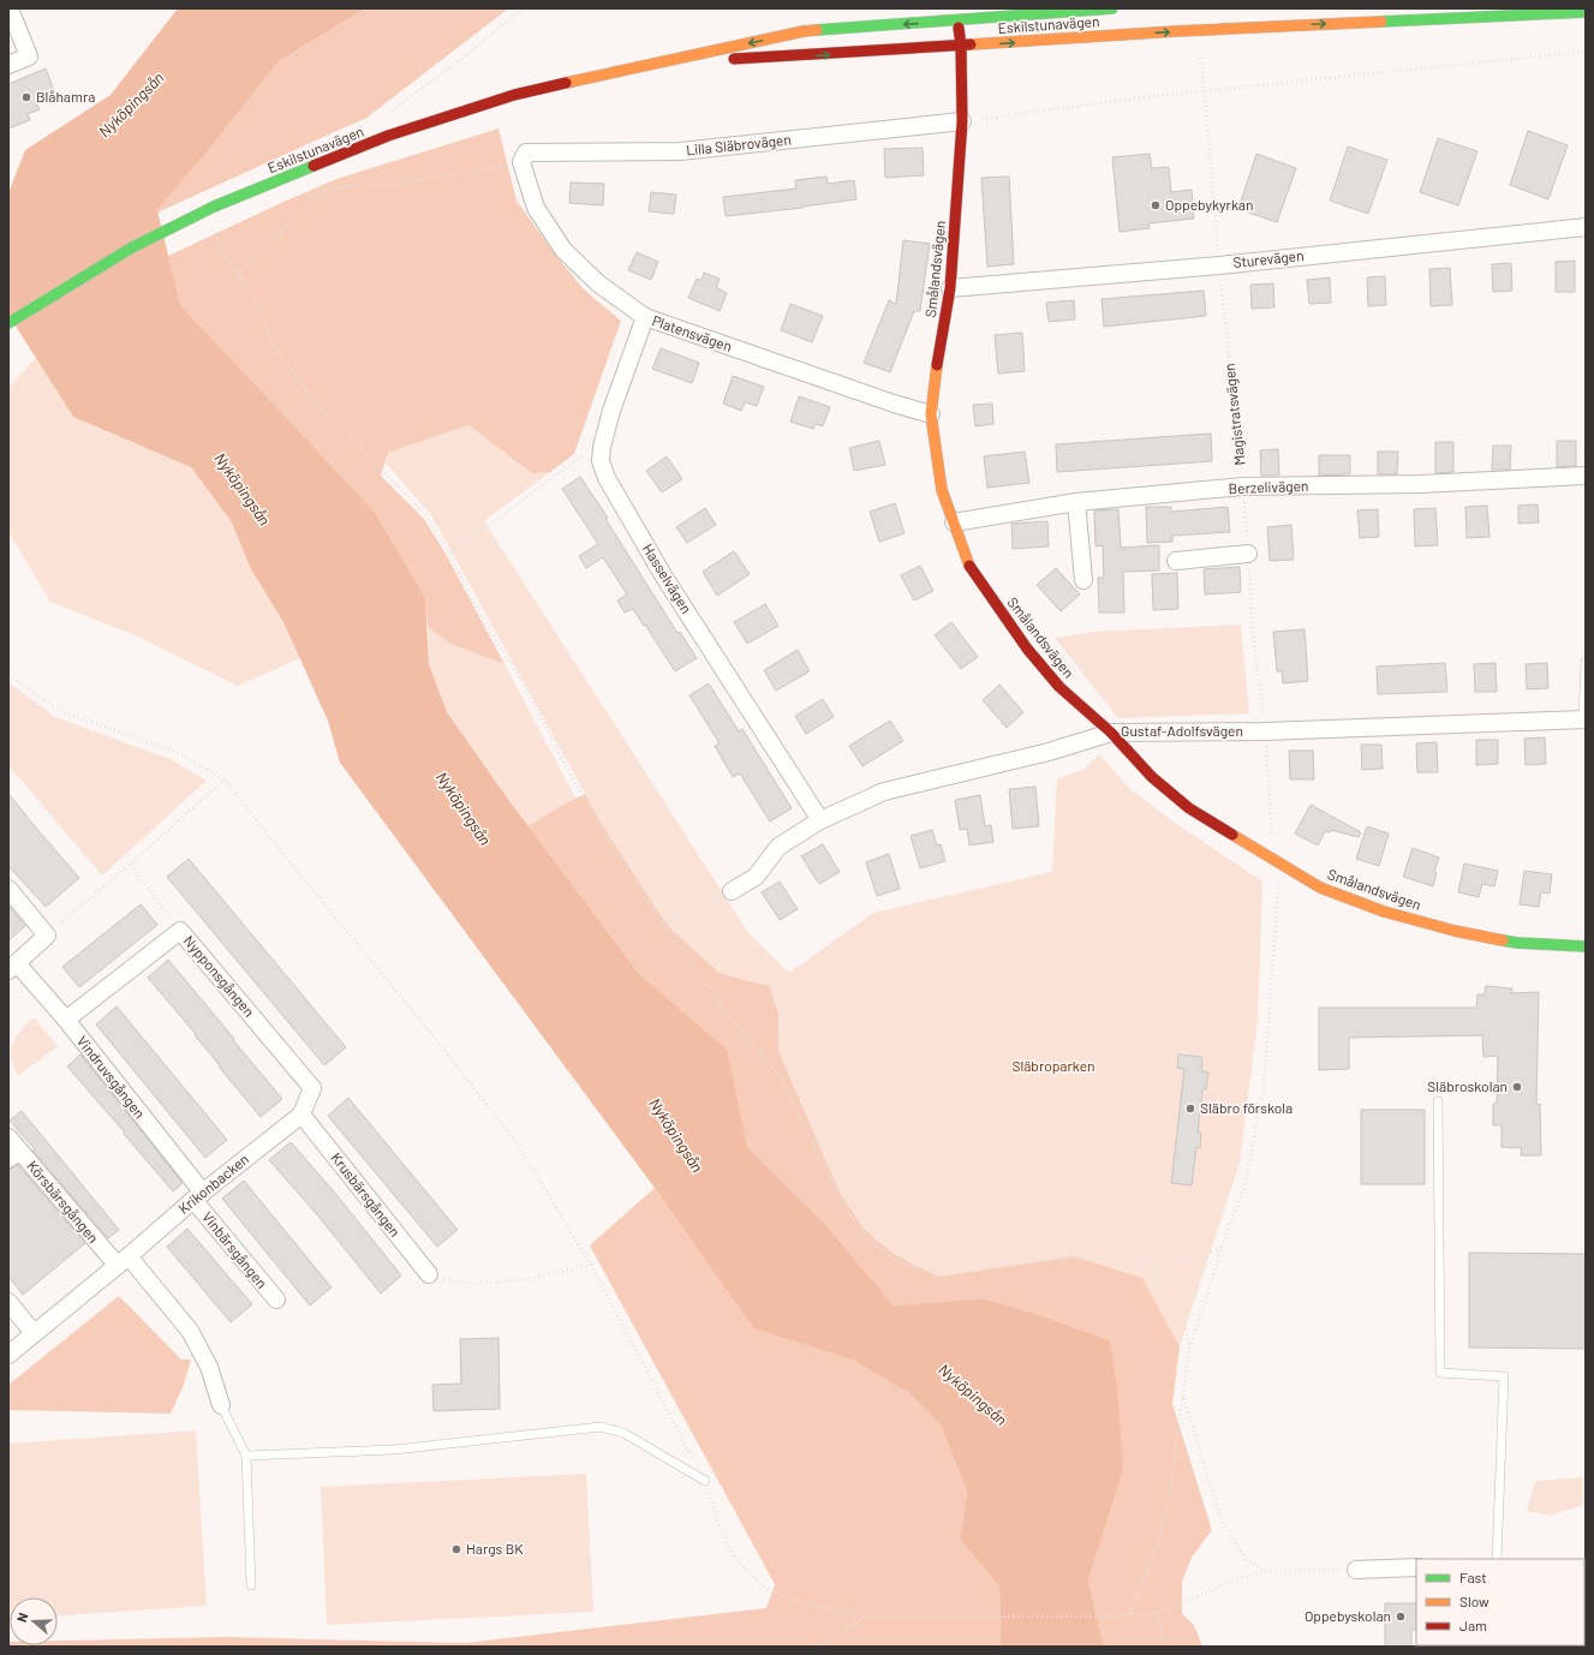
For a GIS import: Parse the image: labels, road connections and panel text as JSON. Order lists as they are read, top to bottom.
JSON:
{
  "streets": {
    "main road": ["Eskilstunavägen", "Smålandsvägen"],
    "street": [
      "Lilla Släbrovägen",
      "Sturevägen",
      "Platensvägen",
      "Berzelivägen",
      "Hasselvägen",
      "Gustaf-Adolfsvägen",
      "Nypponsgången",
      "Vindruvsgången",
      "Krikonbacken",
      "Krusbärsgången",
      "Körsbärsgången",
      "Vinbärsgången"
    ],
    "path": ["Magistratsvägen"]
  },
  "crossings": [
    ["Eskilstunavägen", "Smålandsvägen"],
    ["Lilla Släbrovägen", "Smålandsvägen"],
    ["Lilla Släbrovägen", "Platensvägen"],
    ["Sturevägen", "Smålandsvägen"],
    ["Sturevägen", "Magistratsvägen"],
    ["Smålandsvägen", "Platensvägen"],
    ["Smålandsvägen", "Berzelivägen"],
    ["Smålandsvägen", "Gustaf-Adolfsvägen"],
    ["Platensvägen", "Hasselvägen"],
    ["Magistratsvägen", "Berzelivägen"],
    ["Hasselvägen", "Gustaf-Adolfsvägen"],
    ["Nypponsgången", "Vindruvsgången"],
    ["Nypponsgången", "Krikonbacken"],
    ["Nypponsgången", "Krusbärsgången"],
    ["Vindruvsgången", "Krikonbacken"],
    ["Vindruvsgången", "Vinbärsgången"],
    ["Krikonbacken", "Krusbärsgången"],
    ["Krikonbacken", "Körsbärsgången"],
    ["Krikonbacken", "Vinbärsgången"]
  ],
  "water": ["Nyköpingsån"],
  "parks": ["Släbroparken"],
  "places": [
    "Blåhamra",
    "Oppebykyrkan",
    "Släbroskolan",
    "Släbro förskola",
    "Hargs BK",
    "Oppebyskolan"
  ],
  "legend": ["Fast", "Slow", "Jam"],
  "north": "left"
}
